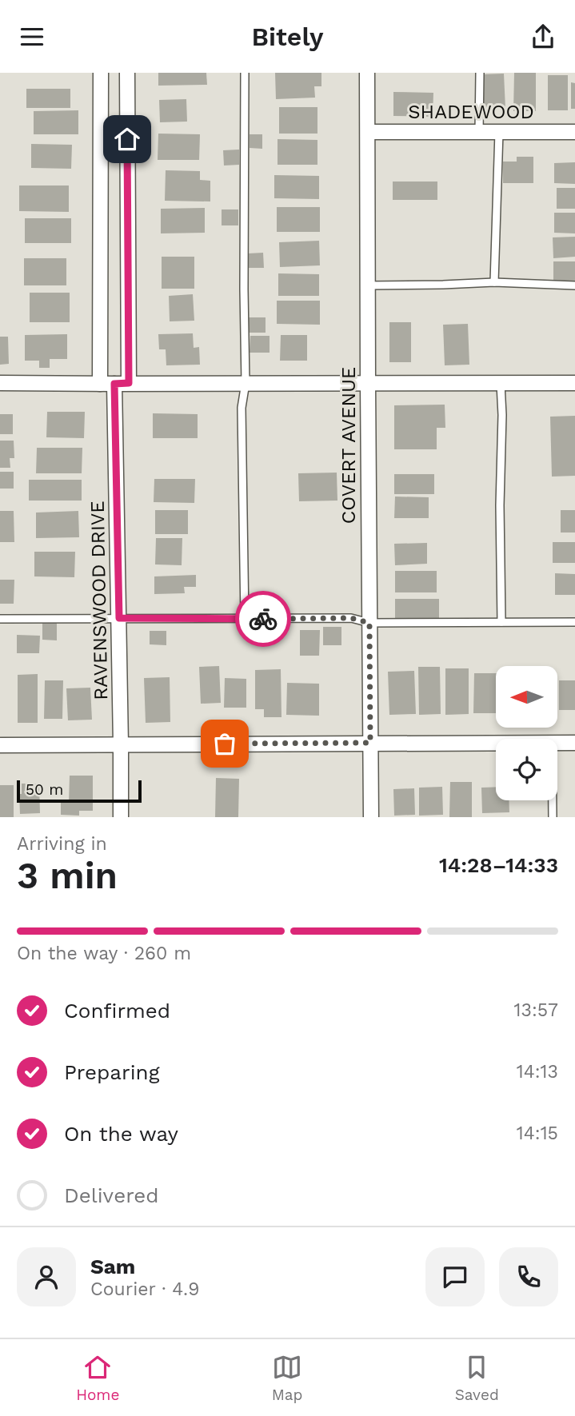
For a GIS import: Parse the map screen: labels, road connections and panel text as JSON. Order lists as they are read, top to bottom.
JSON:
{
  "streets": {
    "street": ["SHADEWOOD", "COVERT AVENUE", "RAVENSWOOD DRIVE"]
  },
  "crossings": [
    ["SHADEWOOD", "COVERT AVENUE"]
  ],
  "scale_bar": "50 m",
  "north": "left",
  "page": {
    "header": "Bitely",
    "scale": "50 m",
    "heading": ["3 min", "Arriving in", "14:28–14:33"],
    "panel": ["Sam", "Courier · 4.9"],
    "bar": "On the way · 260 m",
    "list": [
      ["Confirmed", "13:57"],
      ["Preparing", "14:13"],
      ["On the way", "14:15"],
      "Delivered"
    ],
    "tabs": ["Home", "Map", "Saved"]
  }
}
